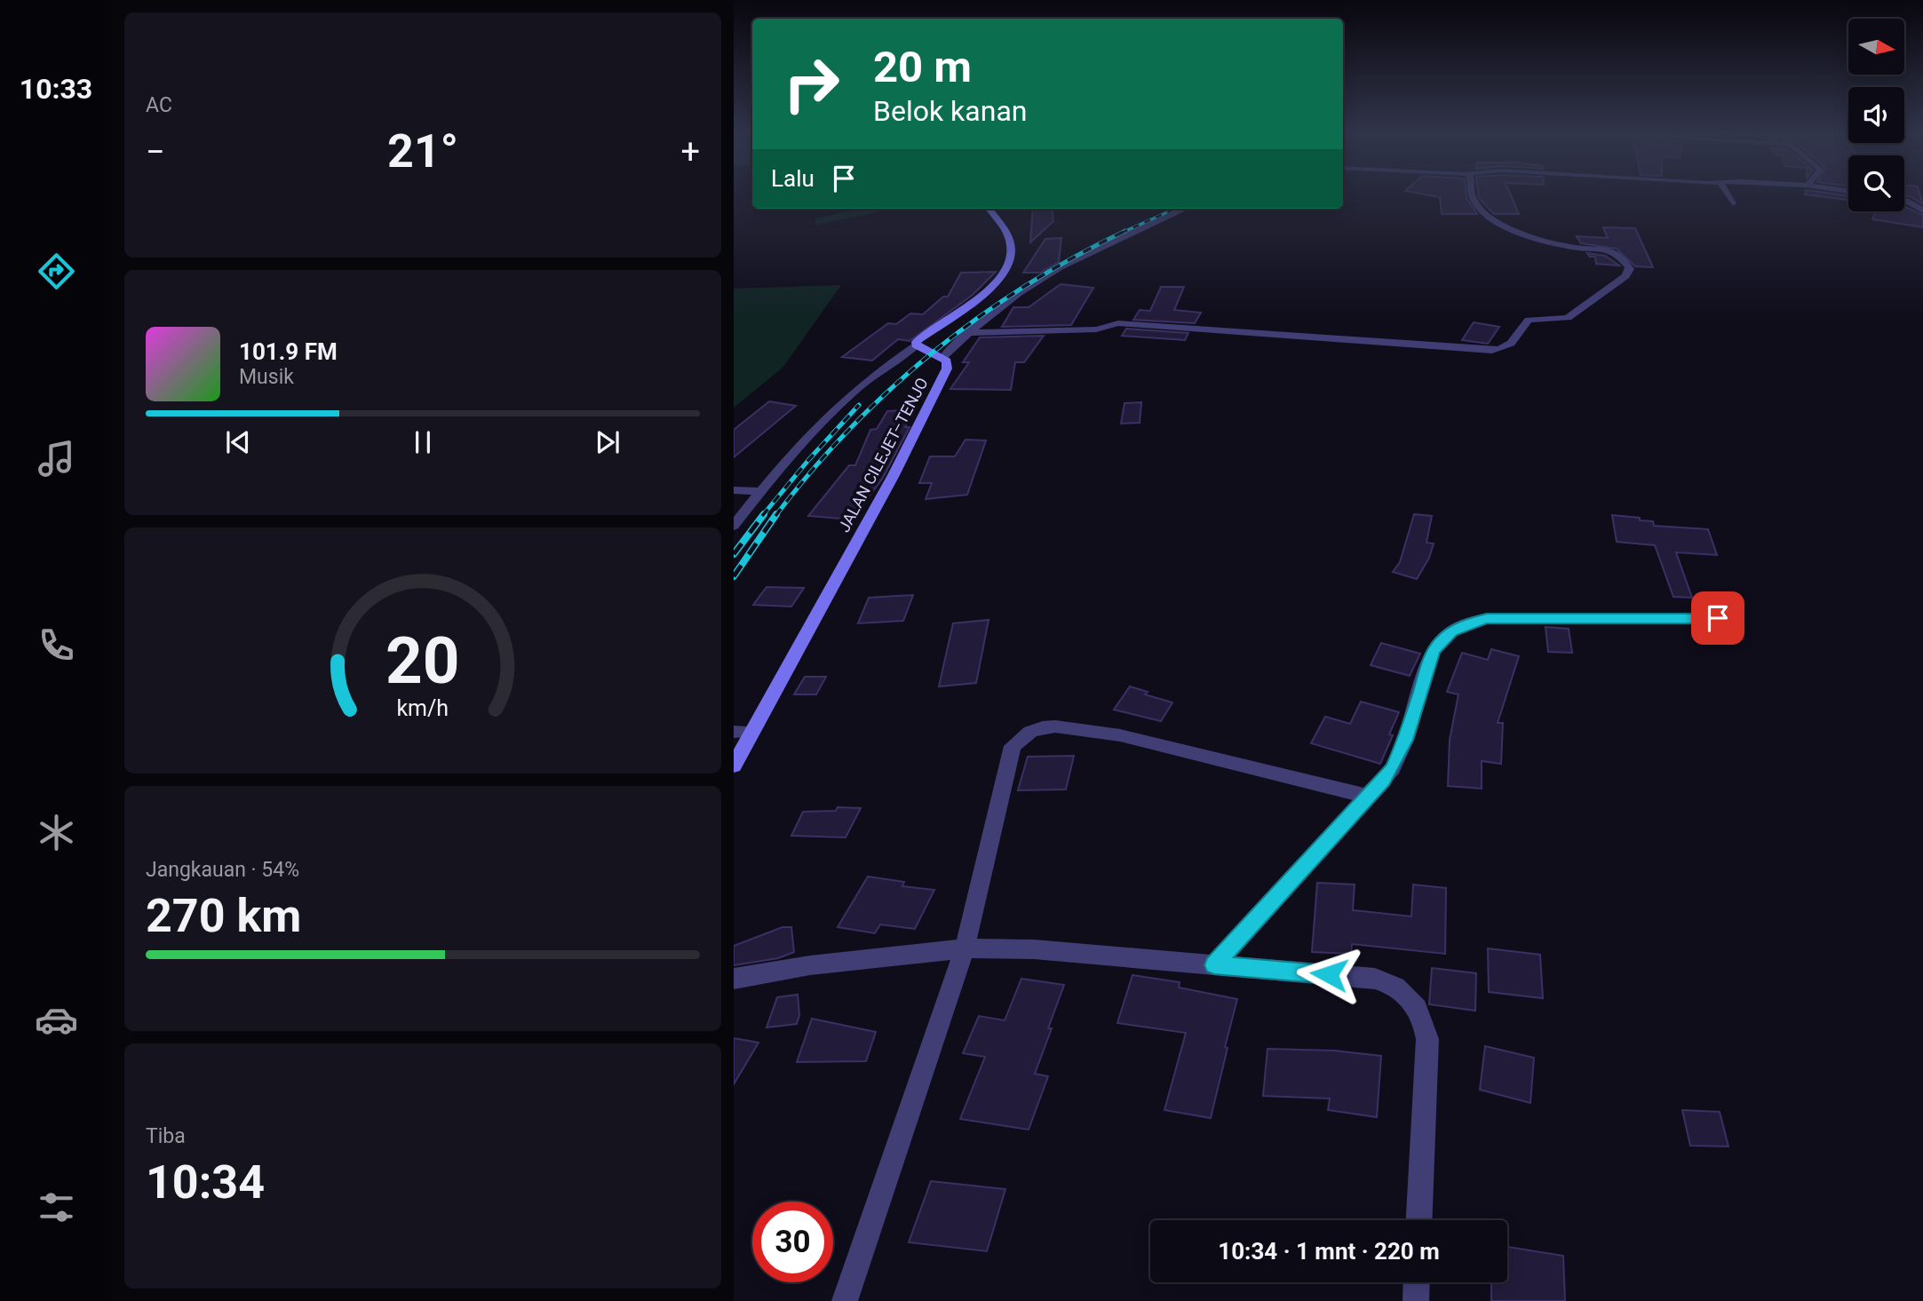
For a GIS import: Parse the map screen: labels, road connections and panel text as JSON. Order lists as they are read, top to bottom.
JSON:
{
  "streets": {
    "main road": ["JALAN CILEJET–TENJO"]
  },
  "north": "right",
  "page": {
    "tabs": "10:33",
    "tile": [
      "AC",
      ["Jangkauan · 54%", "270 km"],
      ["Tiba", "10:34"]
    ],
    "turn": ["20 m", "Belok kanan"],
    "heat": ["−", "21°", "+"],
    "then": "Lalu",
    "song": ["101.9 FM", "Musik"],
    "limit": "30",
    "trip": "10:34 · 1 mnt · 220 m",
    "gauge": ["20", "km/h"]
  }
}
